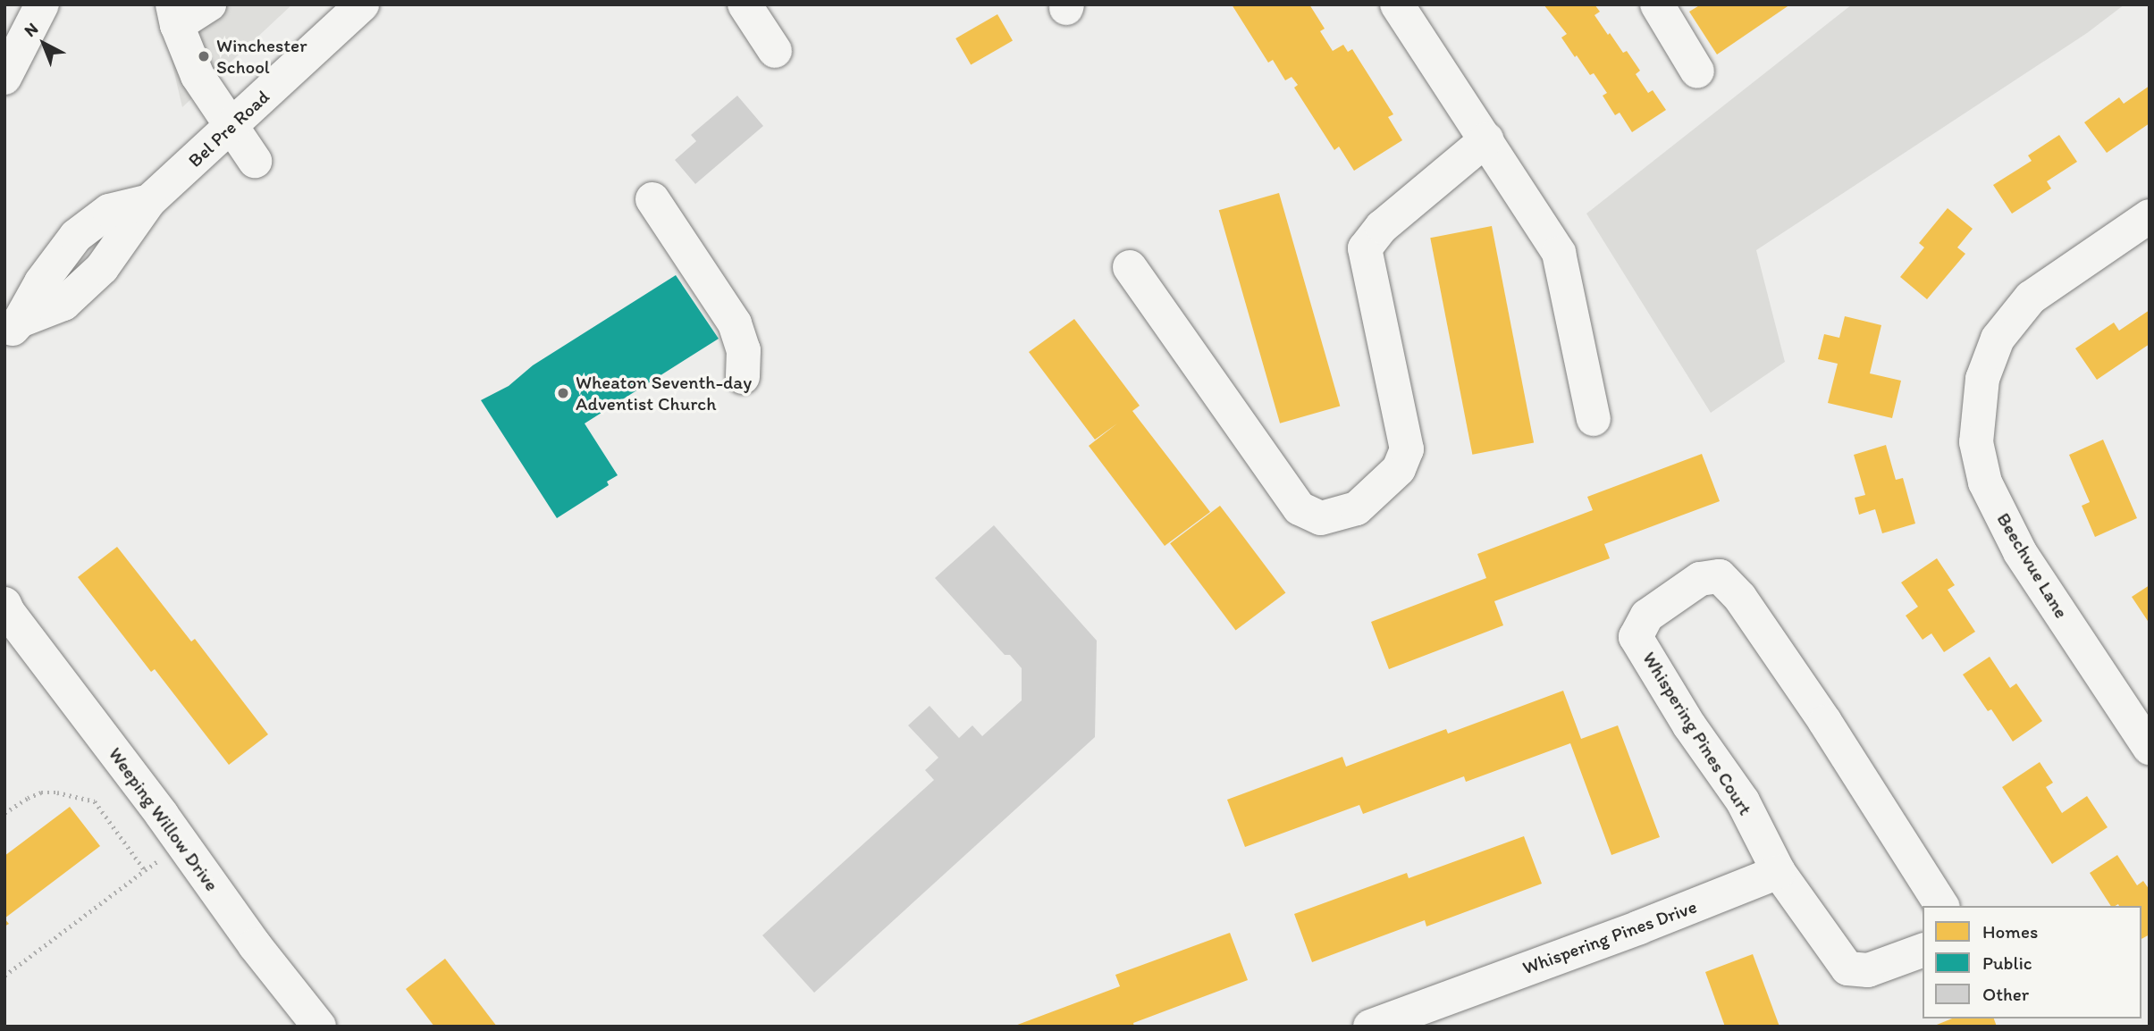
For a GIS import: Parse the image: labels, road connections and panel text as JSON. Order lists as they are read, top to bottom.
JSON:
{
  "streets": {
    "street": [
      "Bel Pre Road",
      "Beechvue Lane",
      "Whispering Pines Court",
      "Weeping Willow Drive",
      "Whispering Pines Drive"
    ]
  },
  "crossings": [
    ["Whispering Pines Court", "Whispering Pines Drive"]
  ],
  "places": ["Winchester School", "Wheaton Seventh-day Adventist Church"],
  "legend": ["Homes", "Public", "Other"],
  "north": "top left"
}
